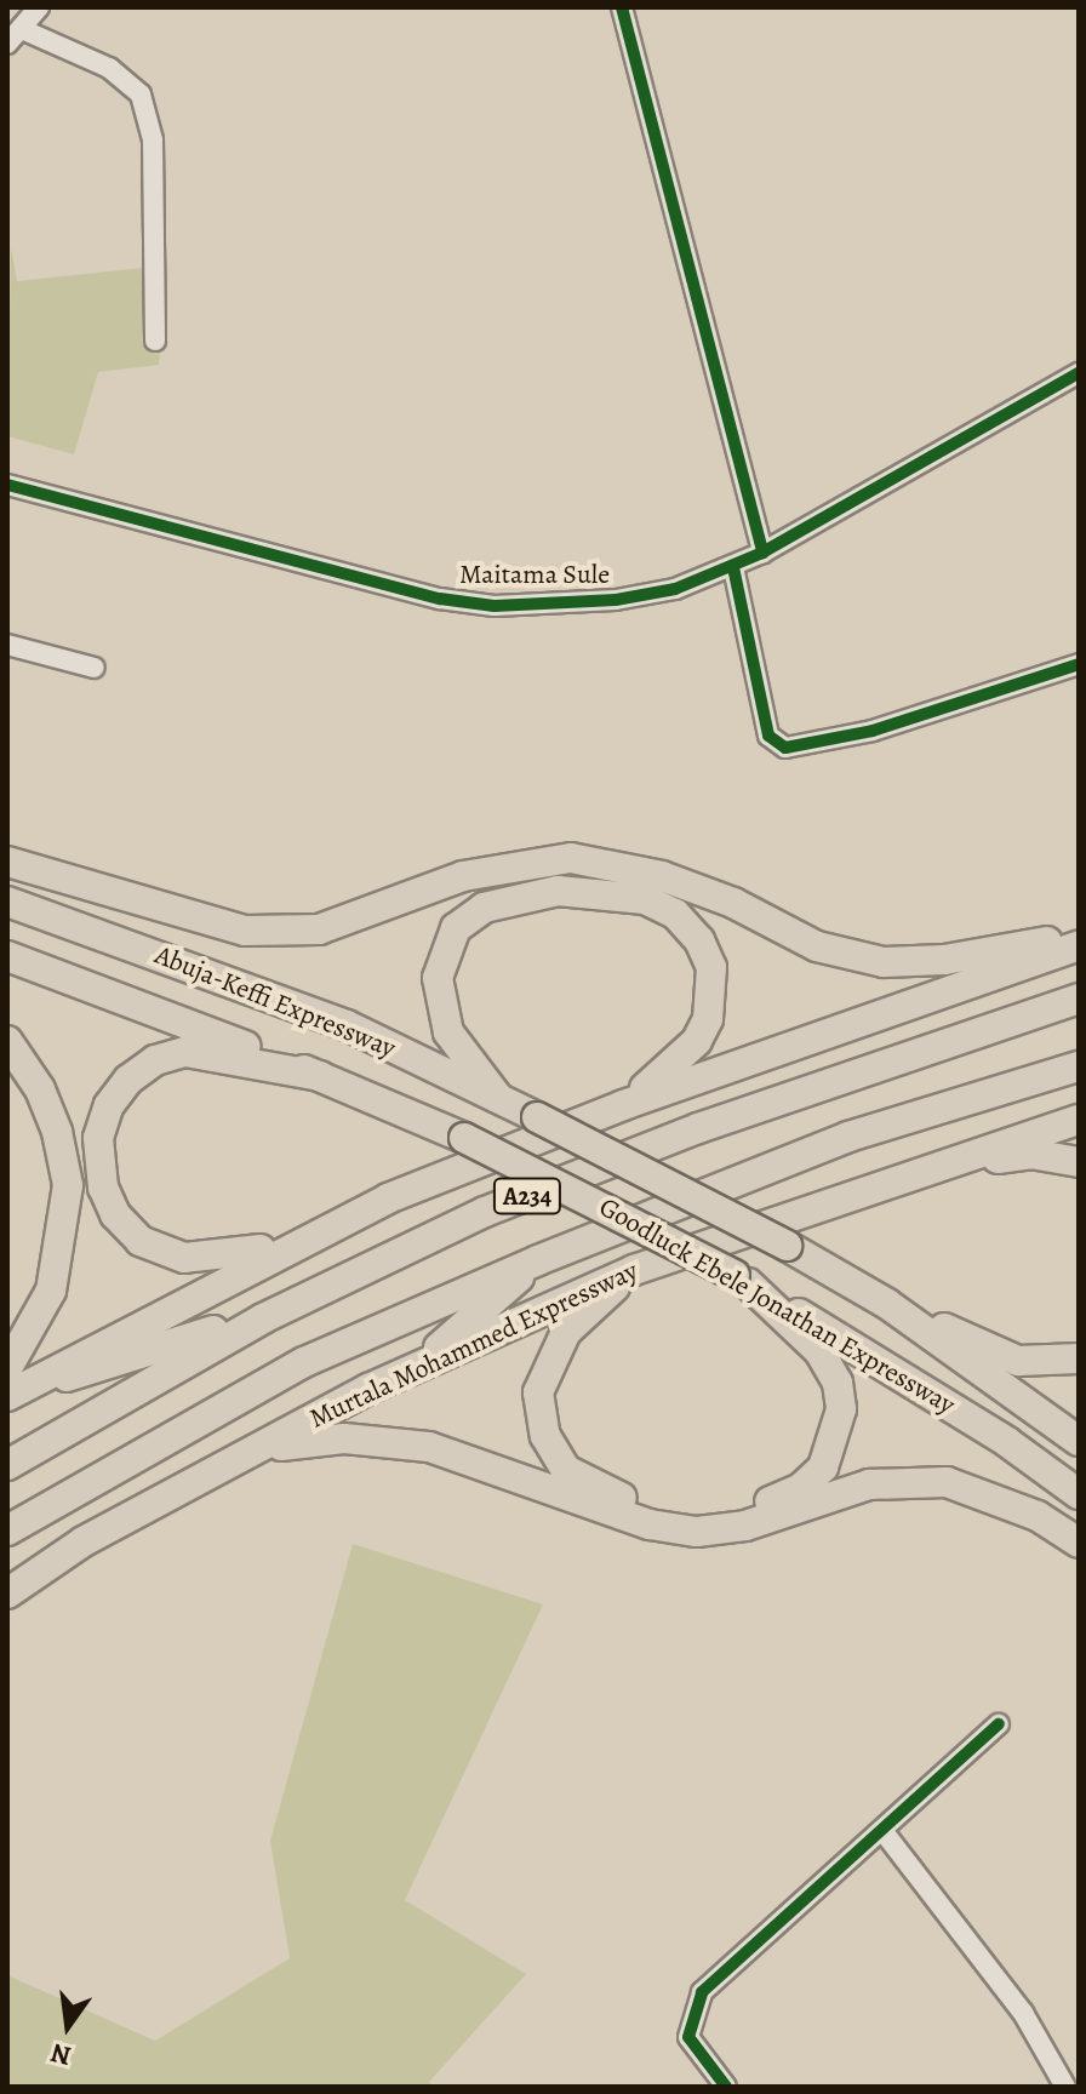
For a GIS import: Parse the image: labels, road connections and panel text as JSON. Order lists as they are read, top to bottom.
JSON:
{
  "streets": {
    "highway": [
      "Abuja-Keffi Expressway",
      "A234",
      "Goodluck Ebele Jonathan Expressway",
      "Murtala Mohammed Expressway"
    ],
    "street": ["Maitama Sule"]
  },
  "crossings": [
    ["Abuja-Keffi Expressway", "Goodluck Ebele Jonathan Expressway"]
  ],
  "north": "bottom"
}
